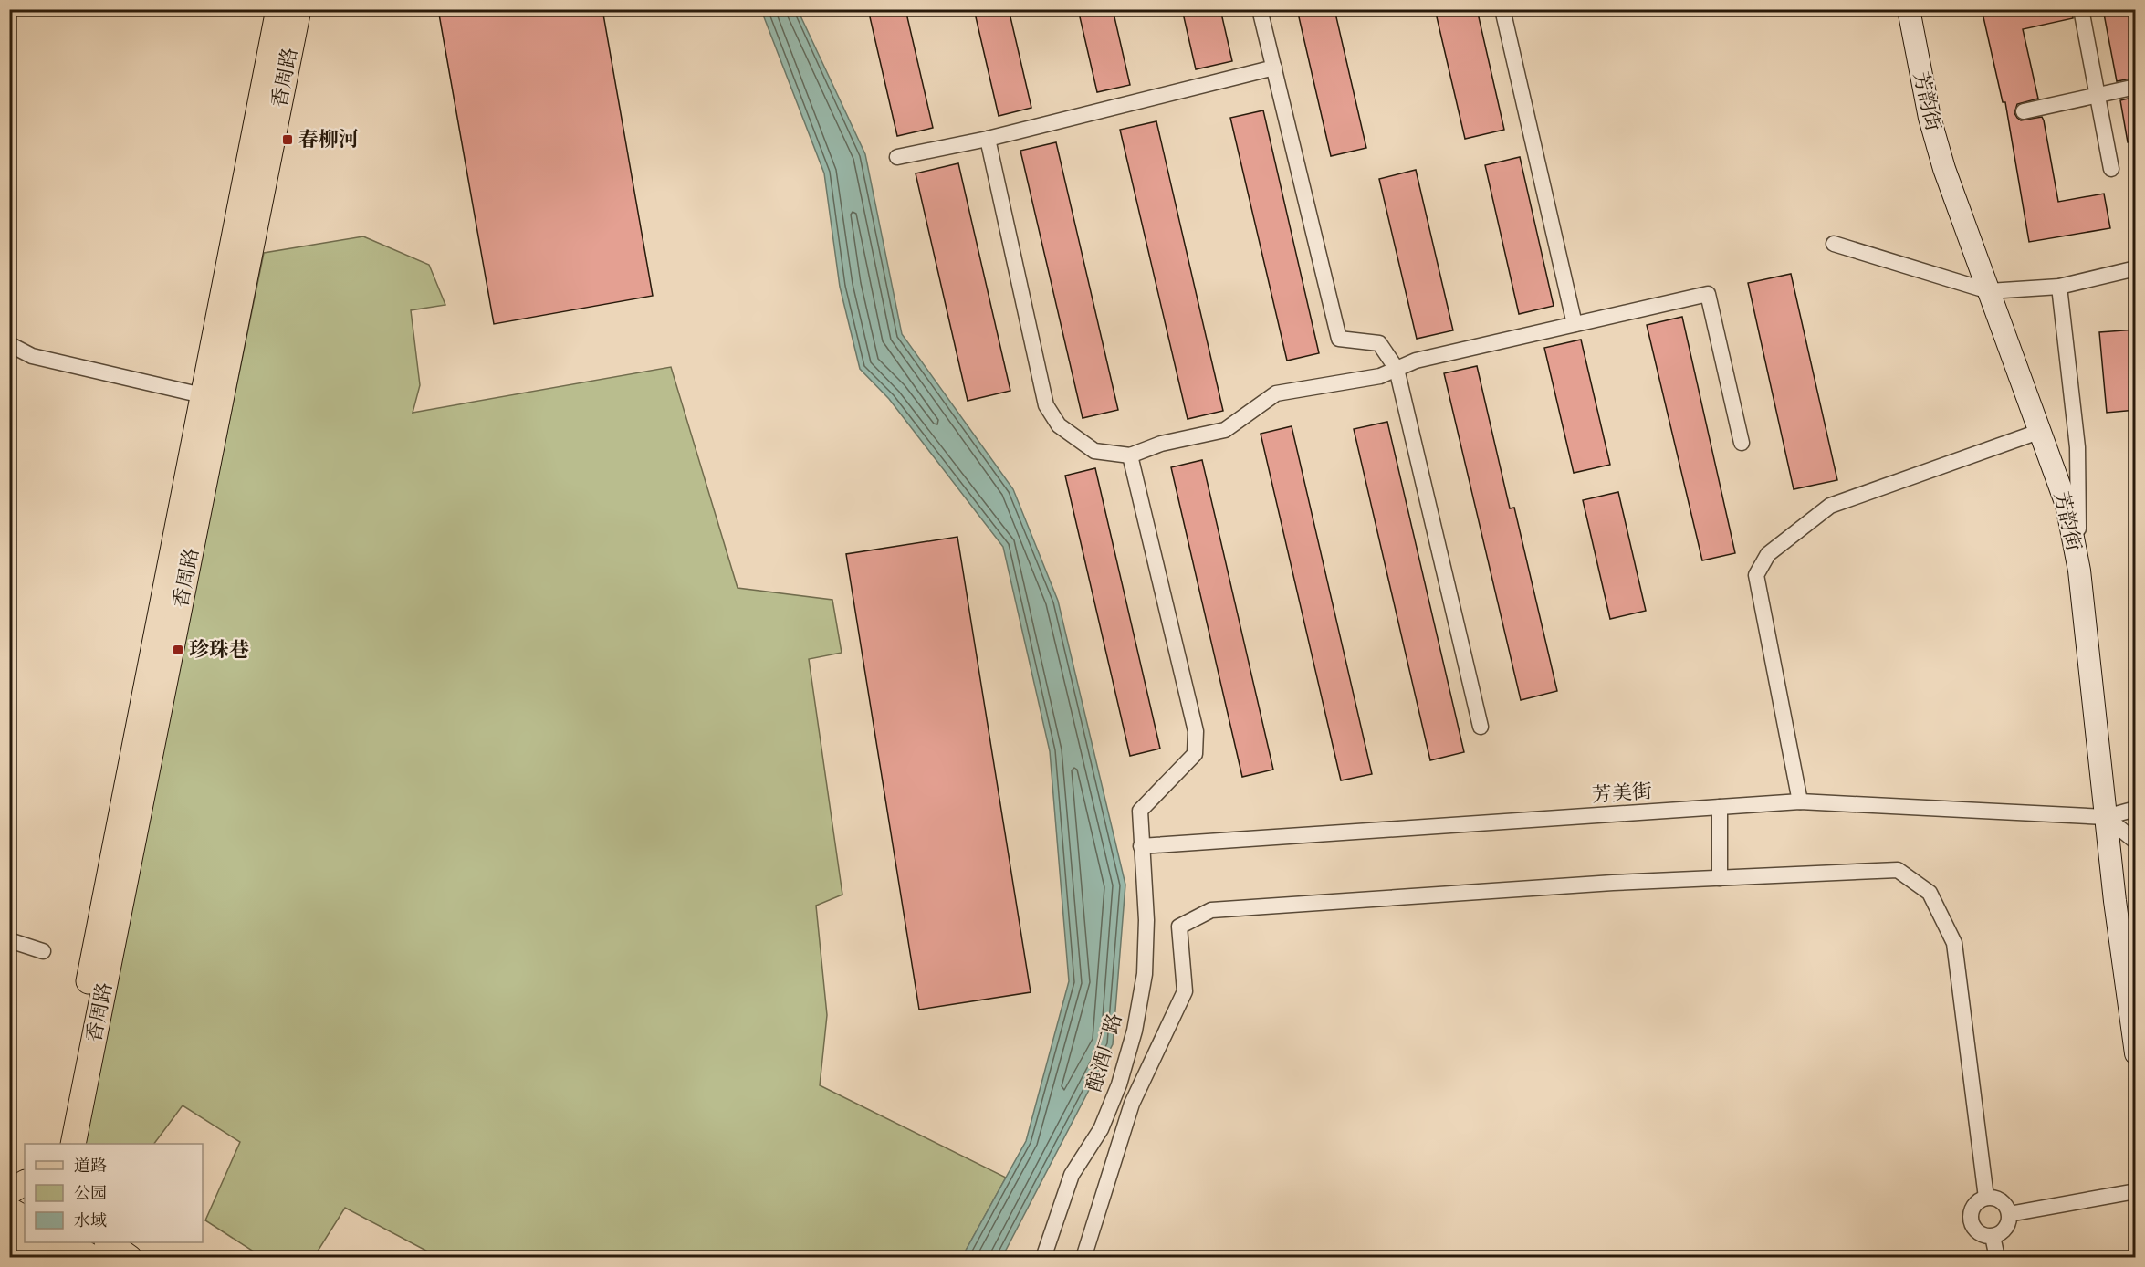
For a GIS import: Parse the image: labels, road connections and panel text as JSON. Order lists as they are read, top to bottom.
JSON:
{
  "streets": {
    "main road": ["香周路"],
    "street": ["芳韵街", "芳美街", "酿酒厂路"]
  },
  "crossings": [
    ["芳韵街", "芳美街"],
    ["芳美街", "酿酒厂路"]
  ],
  "places": {
    "transit": ["春柳河", "珍珠巷"]
  },
  "legend": ["道路", "公园", "水域"]
}
